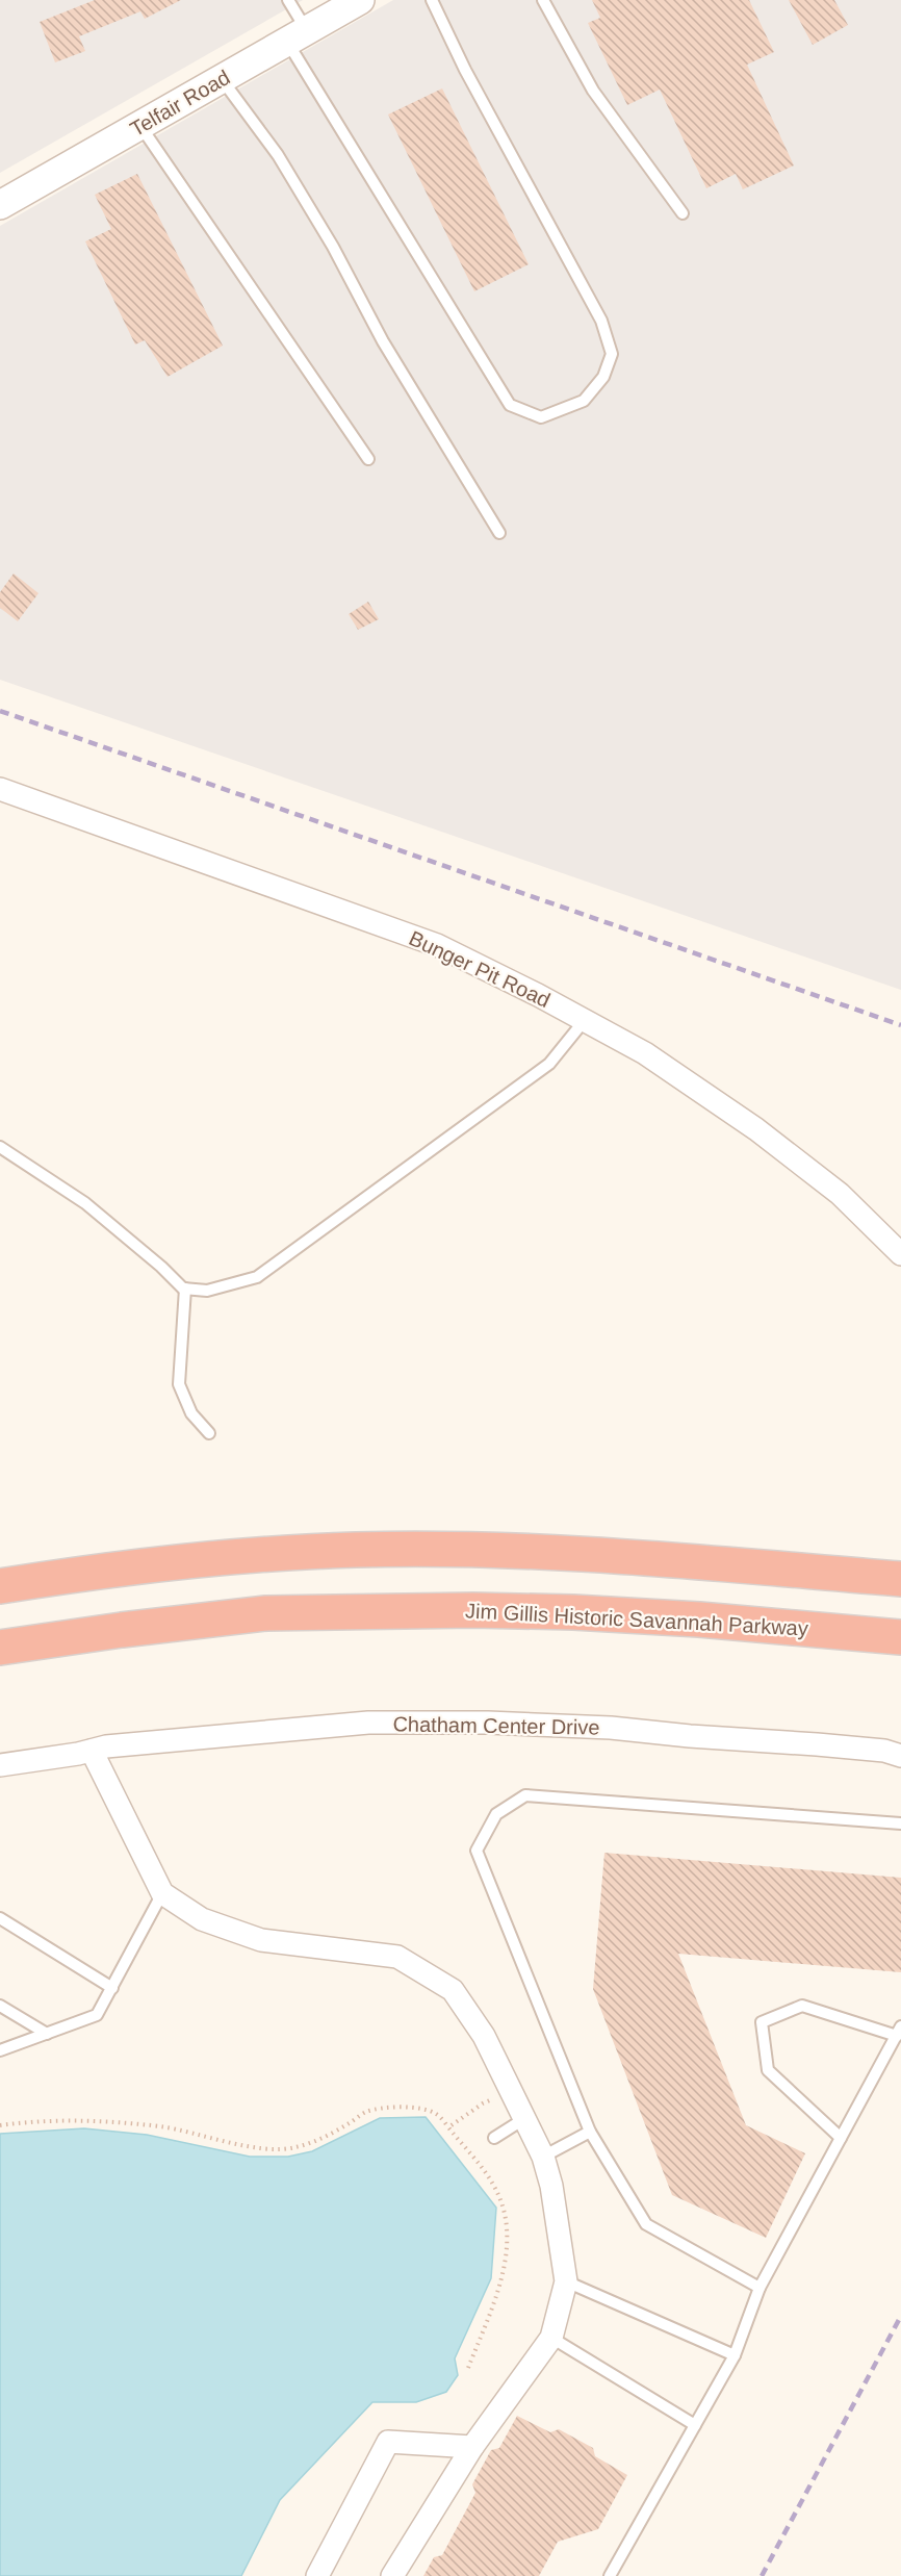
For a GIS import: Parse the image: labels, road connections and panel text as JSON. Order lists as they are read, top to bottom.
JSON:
{
  "streets": {
    "highway": ["Jim Gillis Historic Savannah Parkway"],
    "street": ["Telfair Road", "Bunger Pit Road", "Chatham Center Drive"]
  }
}
